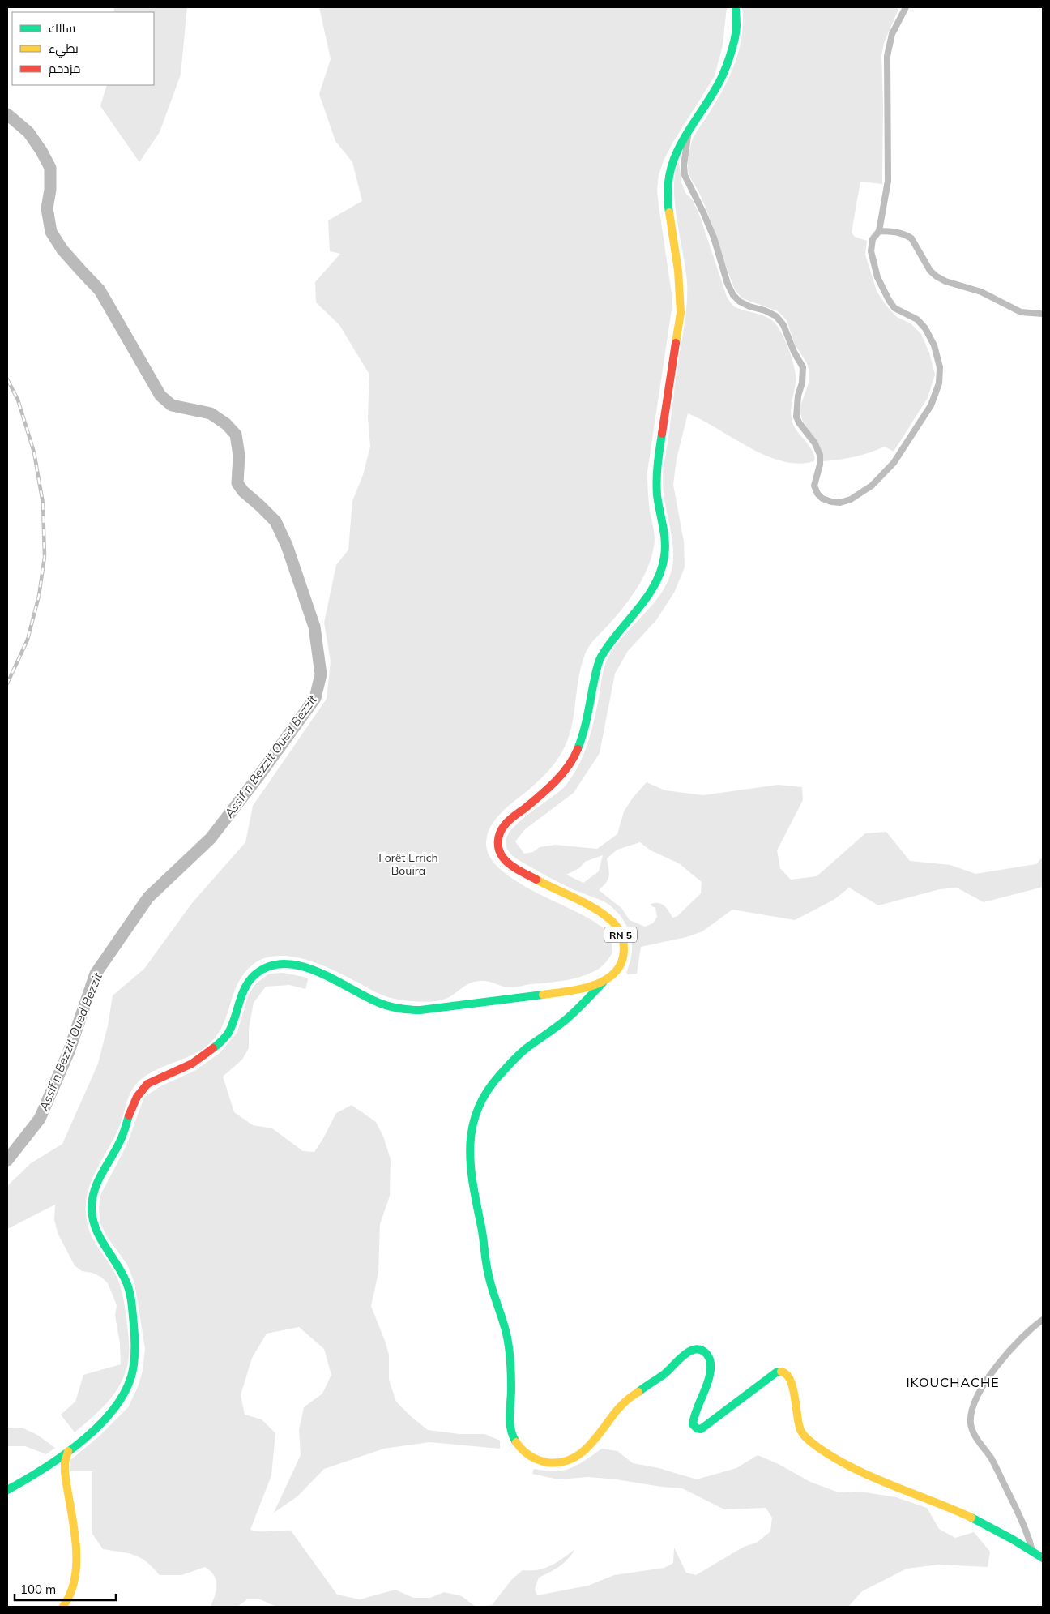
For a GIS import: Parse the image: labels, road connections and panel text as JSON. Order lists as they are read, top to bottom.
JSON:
{
  "streets": {
    "main road": ["RN 5"]
  },
  "districts": ["IKOUCHACHE"],
  "water": ["Assif n Bezzit Oued Bezzit"],
  "parks": ["Forêt Errich Bouira"],
  "legend": ["سالك", "بطيء", "مزدحم"],
  "scale_bar": "100 m"
}
